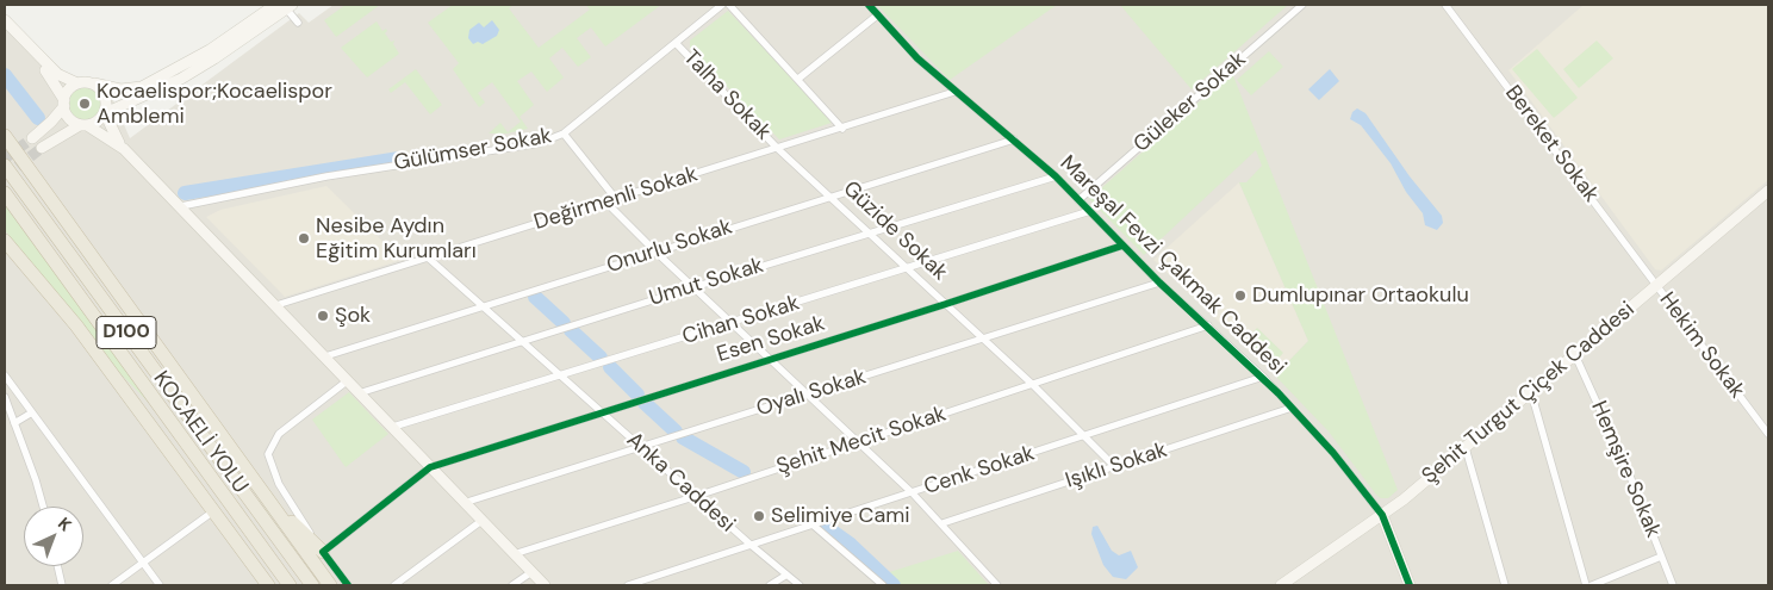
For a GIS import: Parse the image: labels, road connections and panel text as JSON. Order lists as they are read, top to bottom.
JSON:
{
  "streets": {
    "highway": ["D100", "KOCAELİ YOLU"],
    "main road": ["Mareşal Fevzi Çakmak Caddesi", "Şehit Turgut Çiçek Caddesi"],
    "street": [
      "Talha Sokak",
      "Güleker Sokak",
      "Bereket Sokak",
      "Gülümser Sokak",
      "Değirmenli Sokak",
      "Güzide Sokak",
      "Onurlu Sokak",
      "Umut Sokak",
      "Cihan Sokak",
      "Esen Sokak",
      "Hekim Sokak",
      "Oyalı Sokak",
      "Şehit Mecit Sokak",
      "Işıklı Sokak",
      "Hemşire Sokak",
      "Cenk Sokak",
      "Anka Caddesi"
    ]
  },
  "crossings": [
    ["Talha Sokak", "Gülümser Sokak"],
    ["Talha Sokak", "Değirmenli Sokak"],
    ["Talha Sokak", "Güzide Sokak"],
    ["Güleker Sokak", "Mareşal Fevzi Çakmak Caddesi"],
    ["Bereket Sokak", "Hekim Sokak"],
    ["Bereket Sokak", "Şehit Turgut Çiçek Caddesi"],
    ["Değirmenli Sokak", "Güzide Sokak"],
    ["Değirmenli Sokak", "Mareşal Fevzi Çakmak Caddesi"],
    ["Değirmenli Sokak", "Anka Caddesi"],
    ["Güzide Sokak", "Onurlu Sokak"],
    ["Güzide Sokak", "Umut Sokak"],
    ["Güzide Sokak", "Cihan Sokak"],
    ["Güzide Sokak", "Esen Sokak"],
    ["Güzide Sokak", "Oyalı Sokak"],
    ["Güzide Sokak", "Şehit Mecit Sokak"],
    ["Güzide Sokak", "Işıklı Sokak"],
    ["Güzide Sokak", "Cenk Sokak"],
    ["Onurlu Sokak", "Mareşal Fevzi Çakmak Caddesi"],
    ["Onurlu Sokak", "Anka Caddesi"],
    ["Mareşal Fevzi Çakmak Caddesi", "Umut Sokak"],
    ["Mareşal Fevzi Çakmak Caddesi", "Cihan Sokak"],
    ["Mareşal Fevzi Çakmak Caddesi", "Esen Sokak"],
    ["Mareşal Fevzi Çakmak Caddesi", "Oyalı Sokak"],
    ["Mareşal Fevzi Çakmak Caddesi", "Şehit Turgut Çiçek Caddesi"],
    ["Mareşal Fevzi Çakmak Caddesi", "Şehit Mecit Sokak"],
    ["Mareşal Fevzi Çakmak Caddesi", "Işıklı Sokak"],
    ["Mareşal Fevzi Çakmak Caddesi", "Cenk Sokak"],
    ["Umut Sokak", "Anka Caddesi"],
    ["Cihan Sokak", "Anka Caddesi"],
    ["Esen Sokak", "Anka Caddesi"],
    ["Hekim Sokak", "Şehit Turgut Çiçek Caddesi"],
    ["Oyalı Sokak", "Anka Caddesi"],
    ["Şehit Turgut Çiçek Caddesi", "Hemşire Sokak"],
    ["Şehit Mecit Sokak", "Anka Caddesi"],
    ["Cenk Sokak", "Anka Caddesi"]
  ],
  "places": [
    "Kocaelispor;Kocaelispor Amblemi",
    "Nesibe Aydın Eğitim Kurumları",
    "Dumlupınar Ortaokulu",
    "Şok",
    "Selimiye Cami"
  ],
  "north": "top right"
}
